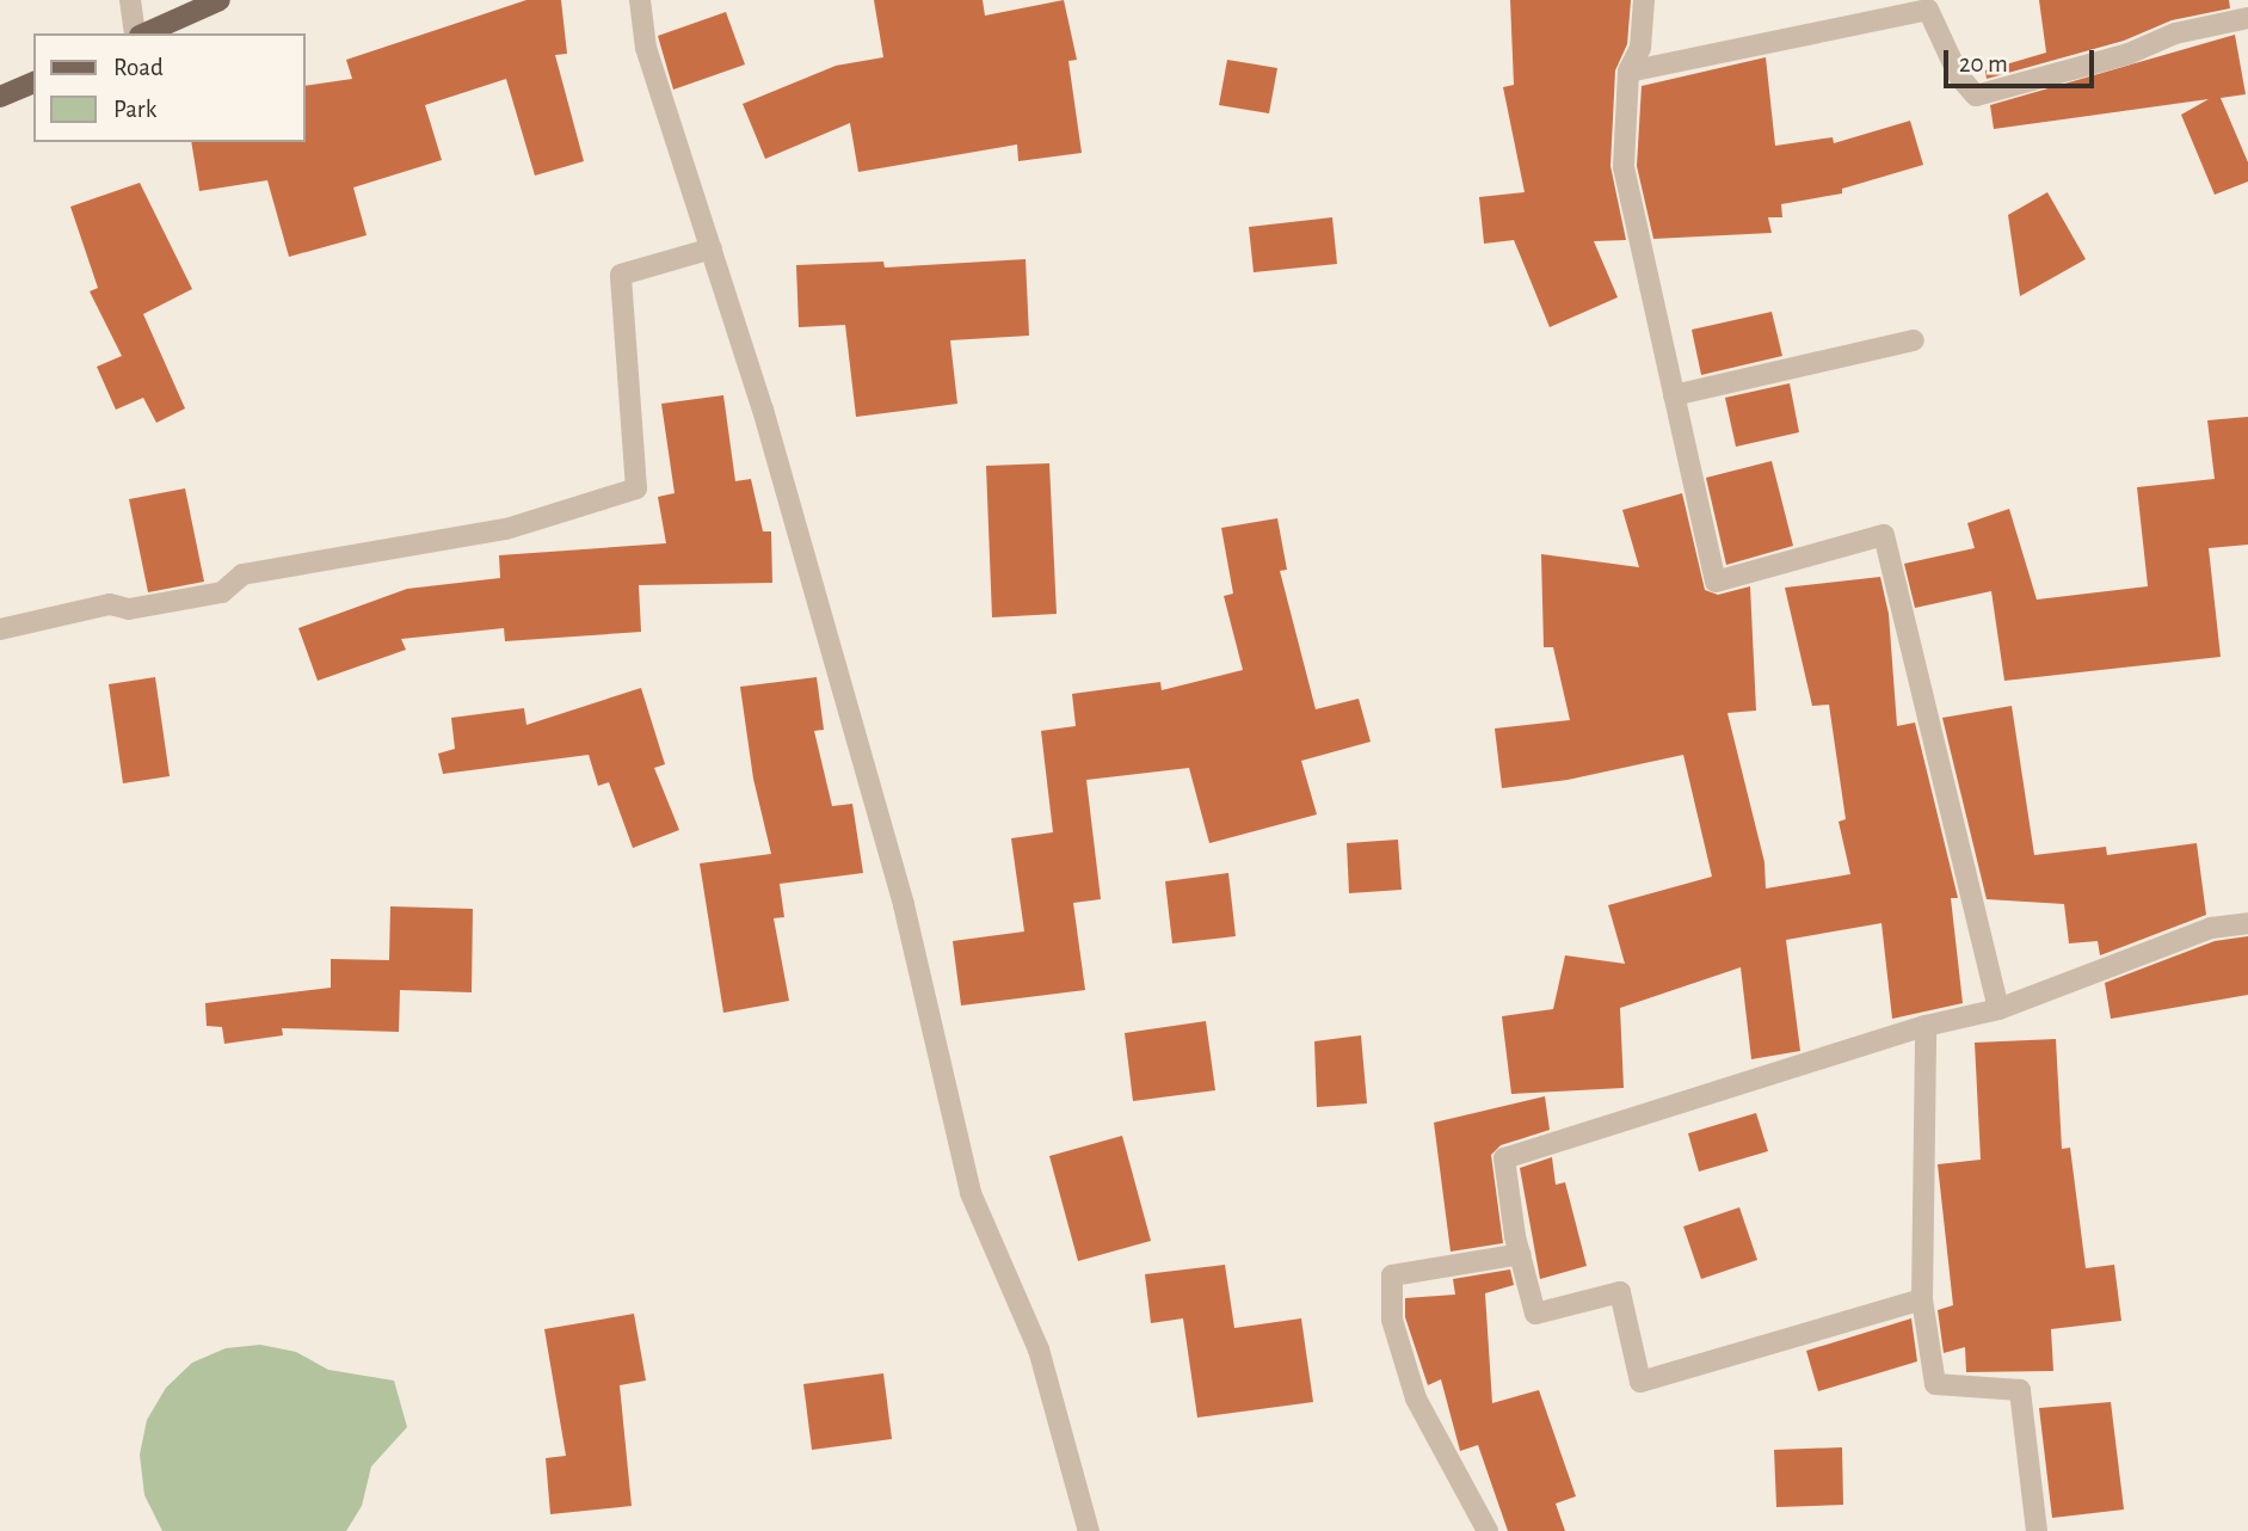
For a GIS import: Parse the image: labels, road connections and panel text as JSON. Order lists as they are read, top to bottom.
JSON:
{
  "legend": ["Road", "Park"],
  "scale_bar": "20 m"
}
